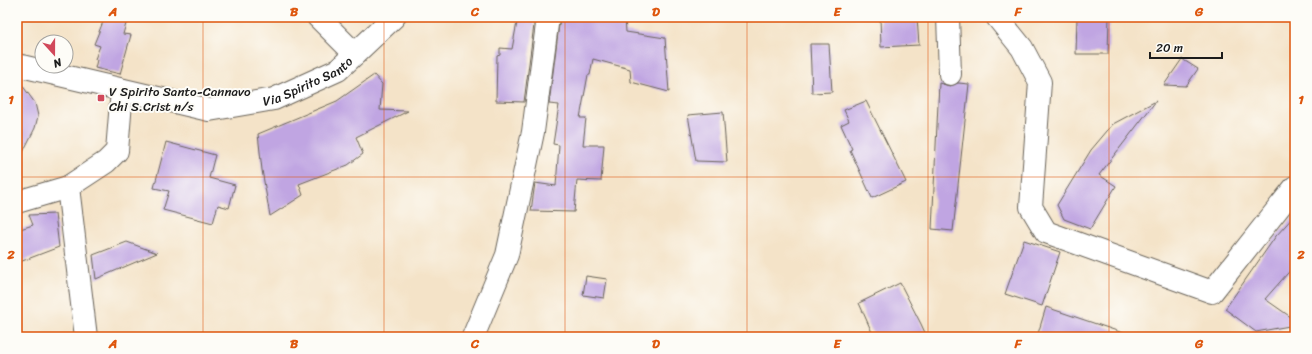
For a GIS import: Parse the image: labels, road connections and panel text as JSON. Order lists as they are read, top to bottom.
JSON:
{
  "streets": {
    "street": ["Via Spirito Santo"]
  },
  "places": {
    "transit": ["V Spirito Santo-Cannavo Chi S.Crist n/s"]
  },
  "scale_bar": "20 m",
  "north": "bottom",
  "grid": {
    "columns": [
      "A",
      "B",
      "C",
      "D",
      "E",
      "F",
      "G"
    ],
    "rows": ["1", "2"]
  }
}
